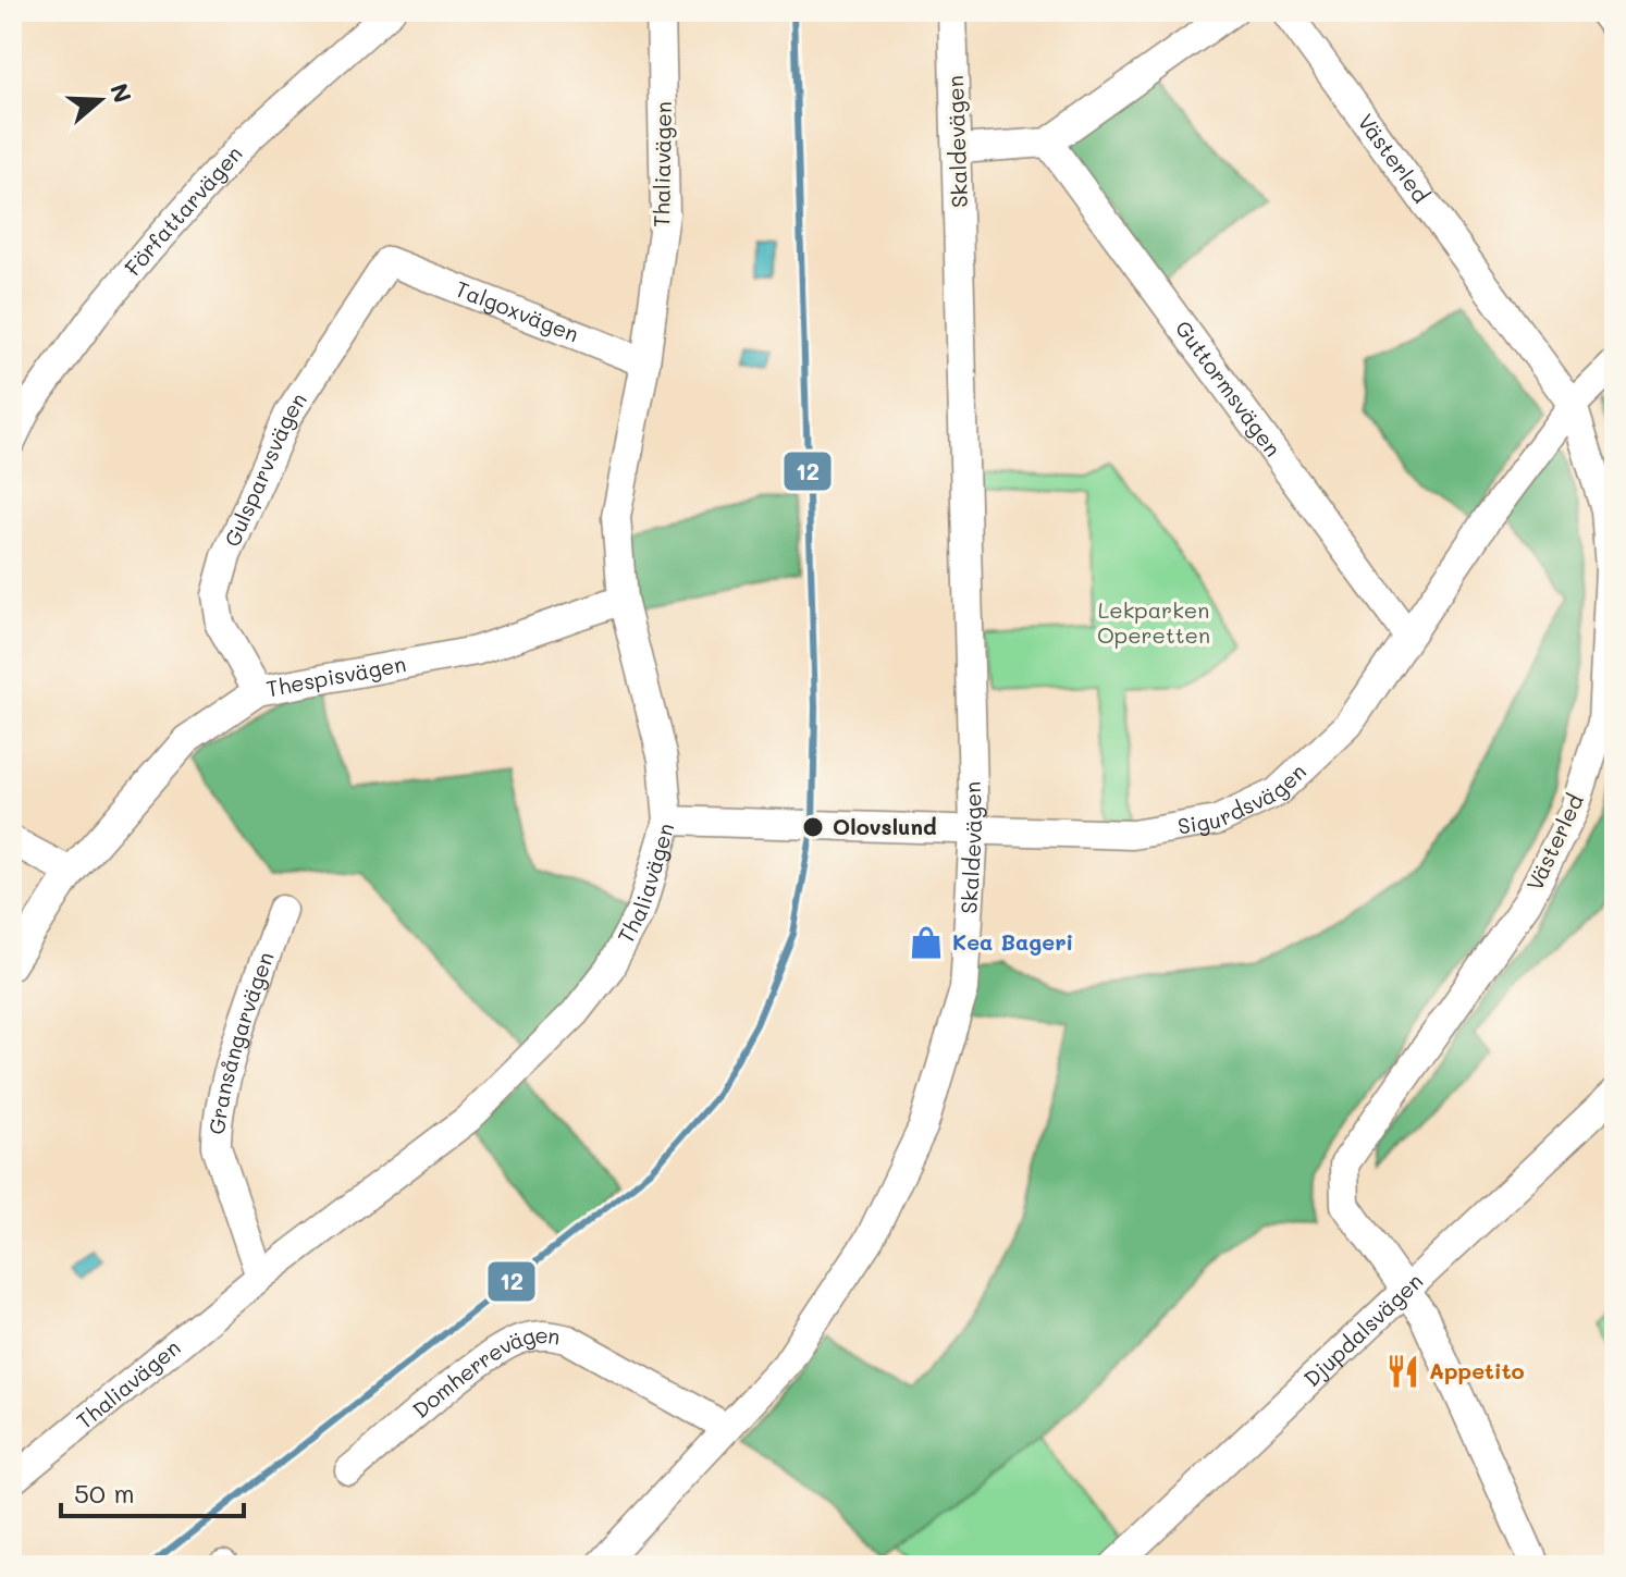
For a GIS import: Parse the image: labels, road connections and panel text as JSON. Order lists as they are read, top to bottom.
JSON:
{
  "streets": {
    "street": [
      "Skaldevägen",
      "Västerled",
      "Thaliavägen",
      "Författarvägen",
      "Talgoxvägen",
      "Guttormsvägen",
      "Gulsparvsvägen",
      "Thespisvägen",
      "Sigurdsvägen",
      "Gransångarvägen",
      "Djupdalsvägen",
      "Domherrevägen"
    ]
  },
  "crossings": [
    ["Skaldevägen", "Sigurdsvägen"],
    ["Skaldevägen", "Domherrevägen"],
    ["Västerled", "Sigurdsvägen"],
    ["Västerled", "Djupdalsvägen"],
    ["Thaliavägen", "Talgoxvägen"],
    ["Thaliavägen", "Thespisvägen"],
    ["Thaliavägen", "Sigurdsvägen"],
    ["Thaliavägen", "Gransångarvägen"],
    ["Talgoxvägen", "Gulsparvsvägen"],
    ["Guttormsvägen", "Sigurdsvägen"],
    ["Gulsparvsvägen", "Thespisvägen"]
  ],
  "parks": ["Lekparken Operetten"],
  "places": {
    "other": ["Olovslund"],
    "shop": ["Kea Bageri"],
    "restaurant": ["Appetito"]
  },
  "lines": ["transit line 12"],
  "scale_bar": "50 m",
  "north": "right"
}
